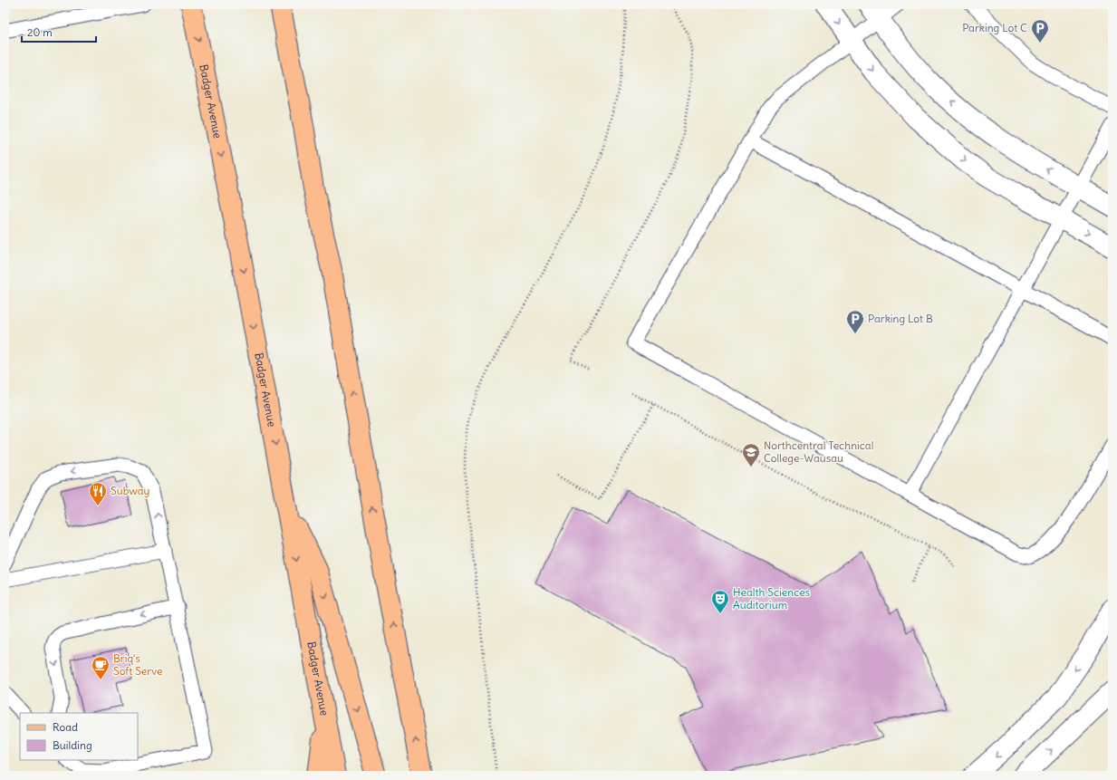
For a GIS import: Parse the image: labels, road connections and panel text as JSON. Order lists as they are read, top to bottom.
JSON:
{
  "streets": {
    "main road": ["Badger Avenue"]
  },
  "places": {
    "parking": ["Parking Lot C", "Parking Lot B"],
    "school or university": ["Northcentral Technical College-Wausau"],
    "restaurant": ["Subway"],
    "theatre": ["Health Sciences Auditorium"],
    "cafe": ["Briq's Soft Serve"]
  },
  "legend": ["Road", "Building"],
  "scale_bar": "20 m"
}
